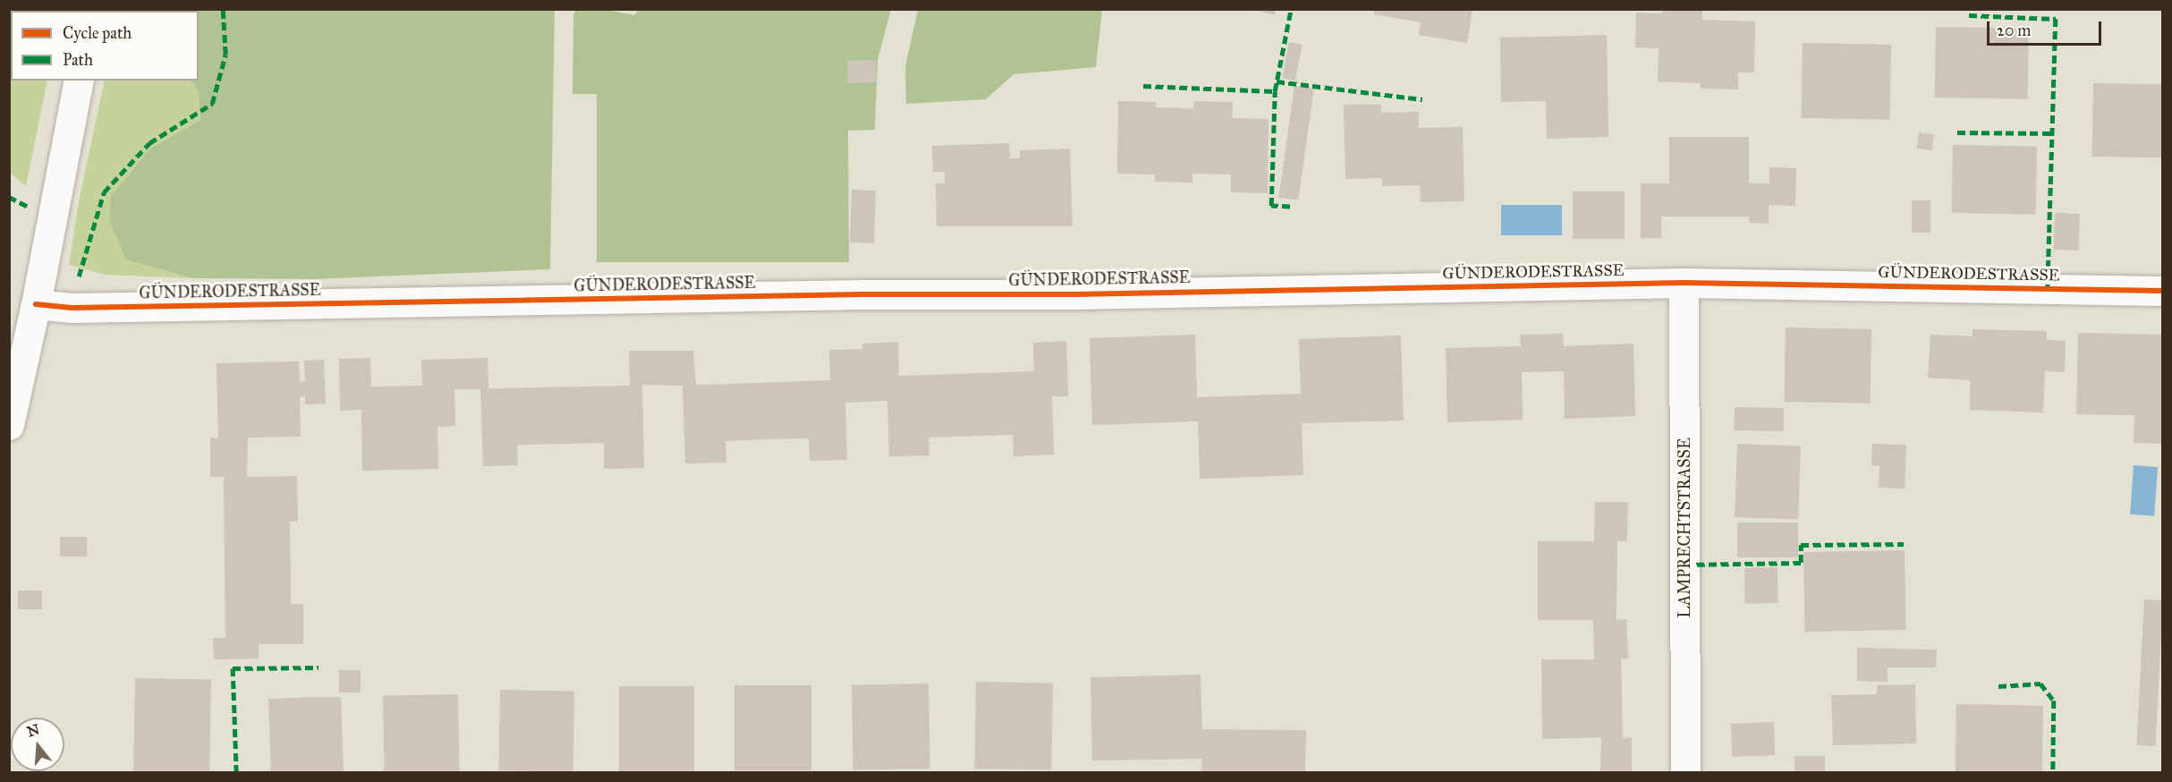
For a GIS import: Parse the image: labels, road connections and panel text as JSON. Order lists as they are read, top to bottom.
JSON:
{
  "streets": {
    "street": ["GÜNDERODESTRASSE", "LAMPRECHTSTRASSE"]
  },
  "crossings": [
    ["GÜNDERODESTRASSE", "LAMPRECHTSTRASSE"]
  ],
  "legend": ["Cycle path", "Path"],
  "scale_bar": "20 m",
  "north": "top"
}
